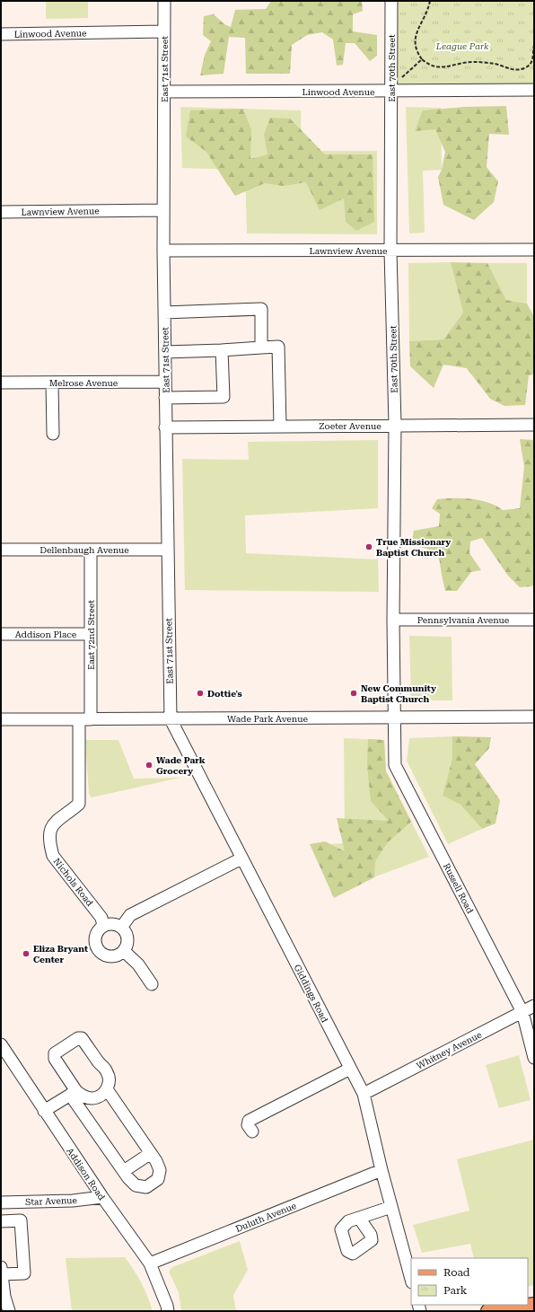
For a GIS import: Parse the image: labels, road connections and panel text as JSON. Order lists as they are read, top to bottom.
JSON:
{
  "streets": {
    "street": [
      "Linwood Avenue",
      "East 70th Street",
      "East 71st Street",
      "Lawnview Avenue",
      "Melrose Avenue",
      "Zoeter Avenue",
      "Dellenbaugh Avenue",
      "Pennsylvania Avenue",
      "Addison Place",
      "East 72nd Street",
      "Wade Park Avenue",
      "Nichols Road",
      "Russell Road",
      "Giddings Road",
      "Whitney Avenue",
      "Addison Road",
      "Star Avenue",
      "Duluth Avenue"
    ]
  },
  "crossings": [
    ["Linwood Avenue", "East 70th Street"],
    ["Linwood Avenue", "East 71st Street"],
    ["East 70th Street", "Lawnview Avenue"],
    ["East 70th Street", "Zoeter Avenue"],
    ["East 70th Street", "Pennsylvania Avenue"],
    ["East 70th Street", "Wade Park Avenue"],
    ["East 70th Street", "Russell Road"],
    ["East 71st Street", "Lawnview Avenue"],
    ["East 71st Street", "Melrose Avenue"],
    ["East 71st Street", "Zoeter Avenue"],
    ["East 71st Street", "Dellenbaugh Avenue"],
    ["East 71st Street", "Wade Park Avenue"],
    ["East 71st Street", "Giddings Road"],
    ["Dellenbaugh Avenue", "East 72nd Street"],
    ["Addison Place", "East 72nd Street"],
    ["East 72nd Street", "Wade Park Avenue"],
    ["East 72nd Street", "Nichols Road"],
    ["Wade Park Avenue", "Nichols Road"],
    ["Wade Park Avenue", "Russell Road"],
    ["Wade Park Avenue", "Giddings Road"],
    ["Russell Road", "Whitney Avenue"],
    ["Giddings Road", "Whitney Avenue"],
    ["Giddings Road", "Duluth Avenue"],
    ["Addison Road", "Star Avenue"],
    ["Addison Road", "Duluth Avenue"]
  ],
  "parks": ["League Park"],
  "places": [
    "True Missionary Baptist Church",
    "Dottie's",
    "New Community Baptist Church",
    "Wade Park Grocery",
    "Eliza Bryant Center"
  ],
  "legend": ["Road", "Park"]
}
